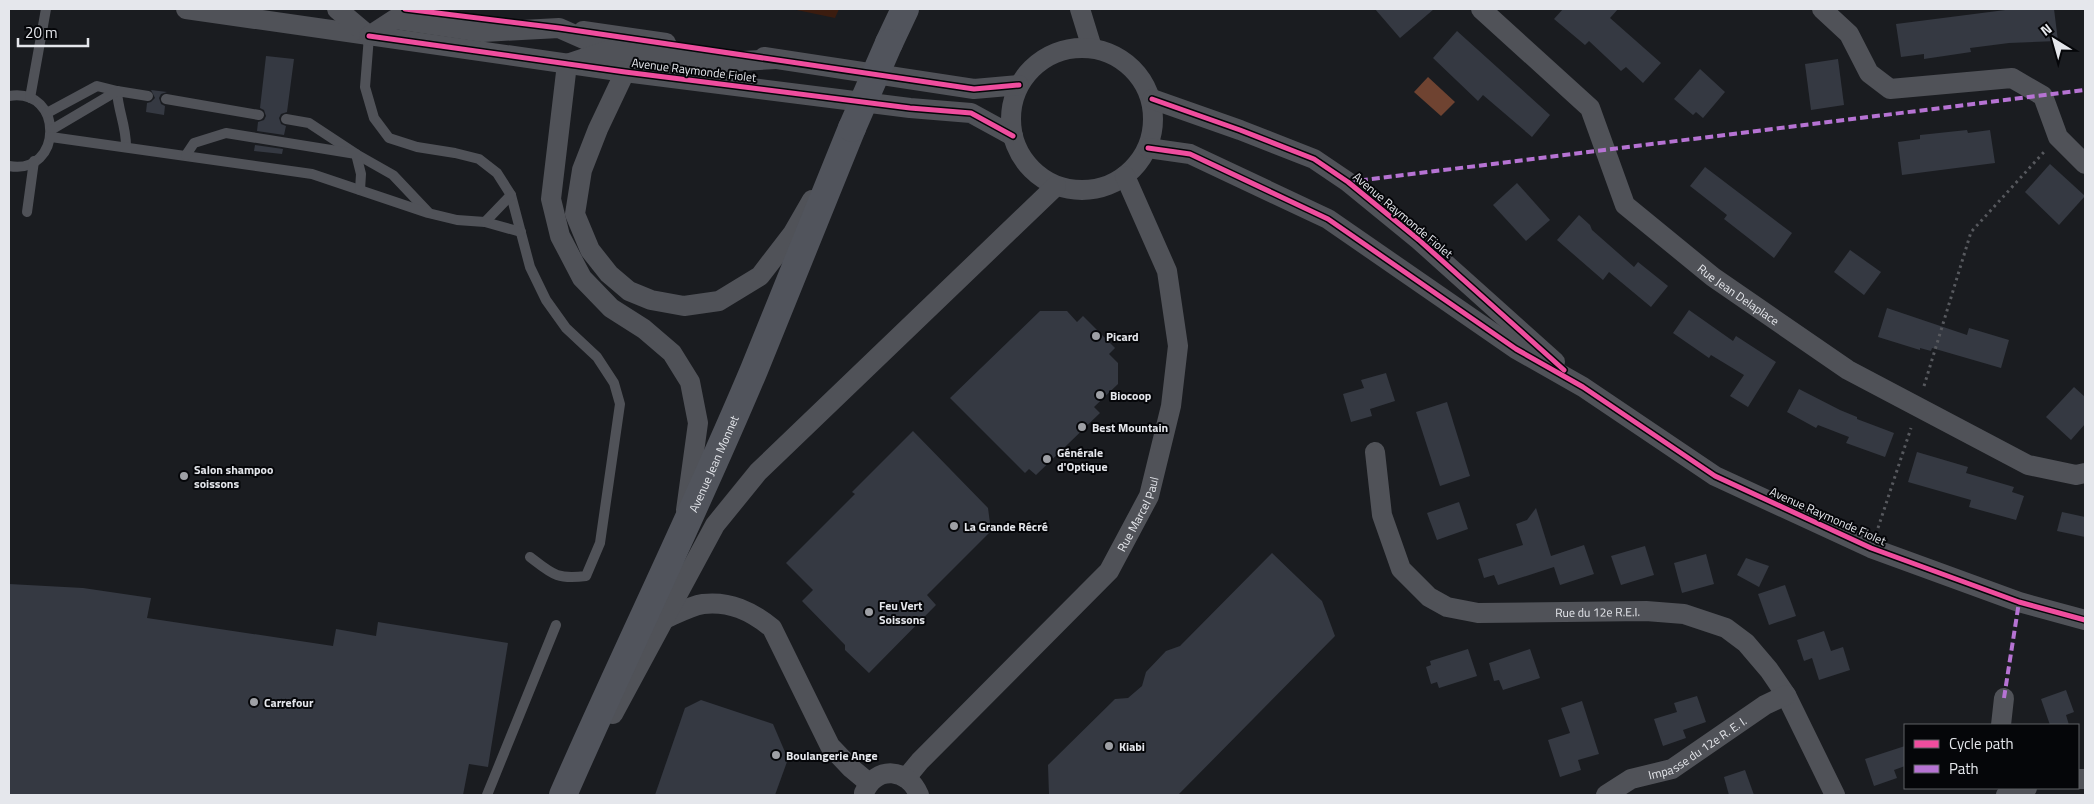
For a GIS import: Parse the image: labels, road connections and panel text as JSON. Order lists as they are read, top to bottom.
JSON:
{
  "streets": {
    "main road": ["Avenue Jean Monnet"],
    "street": [
      "Avenue Raymonde Fiolet",
      "Rue Jean Delaplace",
      "Rue Marcel Paul",
      "Rue du 12e R.E.I.",
      "Impasse du 12e R. E. I."
    ]
  },
  "crossings": [
    ["Avenue Raymonde Fiolet", "Rue Marcel Paul"],
    ["Rue du 12e R.E.I.", "Impasse du 12e R. E. I."]
  ],
  "places": [
    "Picard",
    "Biocoop",
    "Best Mountain",
    "Générale d'Optique",
    "Salon shampoo soissons",
    "La Grande Récré",
    "Feu Vert Soissons",
    "Carrefour",
    "Kiabi",
    "Boulangerie Ange"
  ],
  "legend": ["Cycle path", "Path"],
  "scale_bar": "20 m",
  "north": "top left"
}
